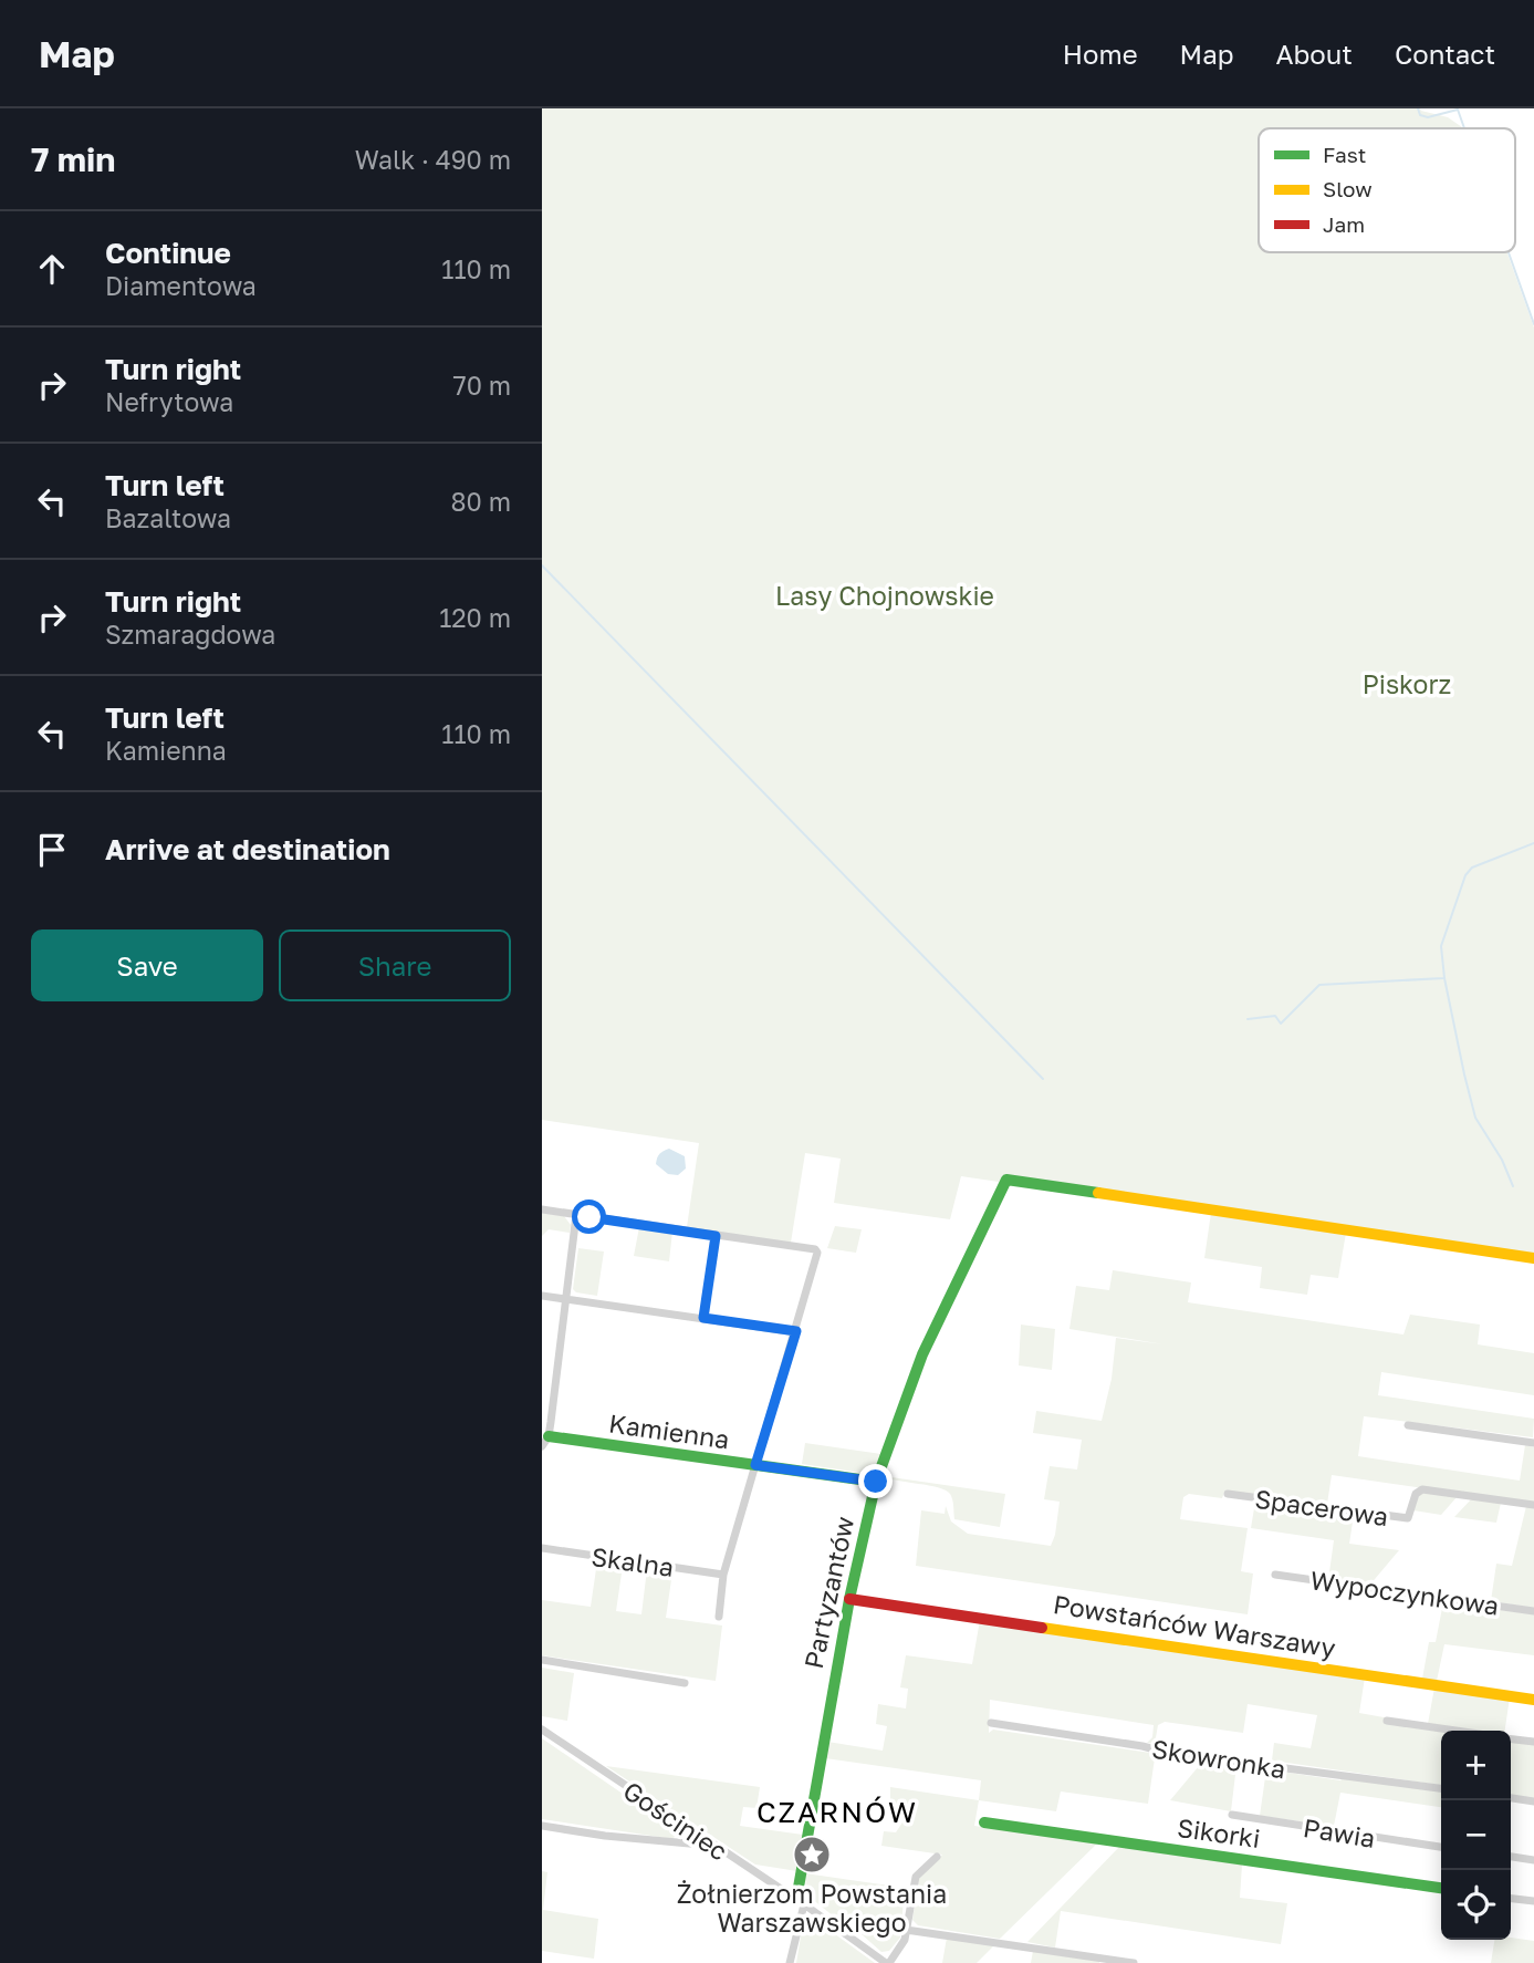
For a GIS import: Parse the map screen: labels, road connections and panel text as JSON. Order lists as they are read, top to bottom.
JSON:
{
  "streets": {
    "street": [
      "Kamienna",
      "Spacerowa",
      "Skalna",
      "Partyzantów",
      "Wypoczynkowa",
      "Powstańców Warszawy",
      "Skowronka",
      "Gościniec",
      "Sikorki",
      "Pawia"
    ]
  },
  "crossings": [
    ["Kamienna", "Partyzantów"],
    ["Partyzantów", "Powstańców Warszawy"],
    ["Partyzantów", "Gościniec"]
  ],
  "districts": ["CZARNÓW"],
  "parks": ["Lasy Chojnowskie", "Piskorz"],
  "places": {
    "place": ["Żołnierzom Powstania Warszawskiego"]
  },
  "legend": ["Fast", "Slow", "Jam"],
  "page": {
    "header": "Map",
    "nav": [
      "Home",
      "Map",
      "About",
      "Contact"
    ],
    "heading": ["7 min", "Walk · 490 m"],
    "list": [
      ["Continue", "Diamentowa", "110 m"],
      ["Turn right", "Nefrytowa", "70 m"],
      ["Turn left", "Bazaltowa", "80 m"],
      ["Turn right", "Szmaragdowa", "120 m"],
      ["Turn left", "Kamienna", "110 m"],
      "Arrive at destination"
    ],
    "buttons": ["Save", "Share"],
    "map_buttons": ["+", "−"]
  }
}
